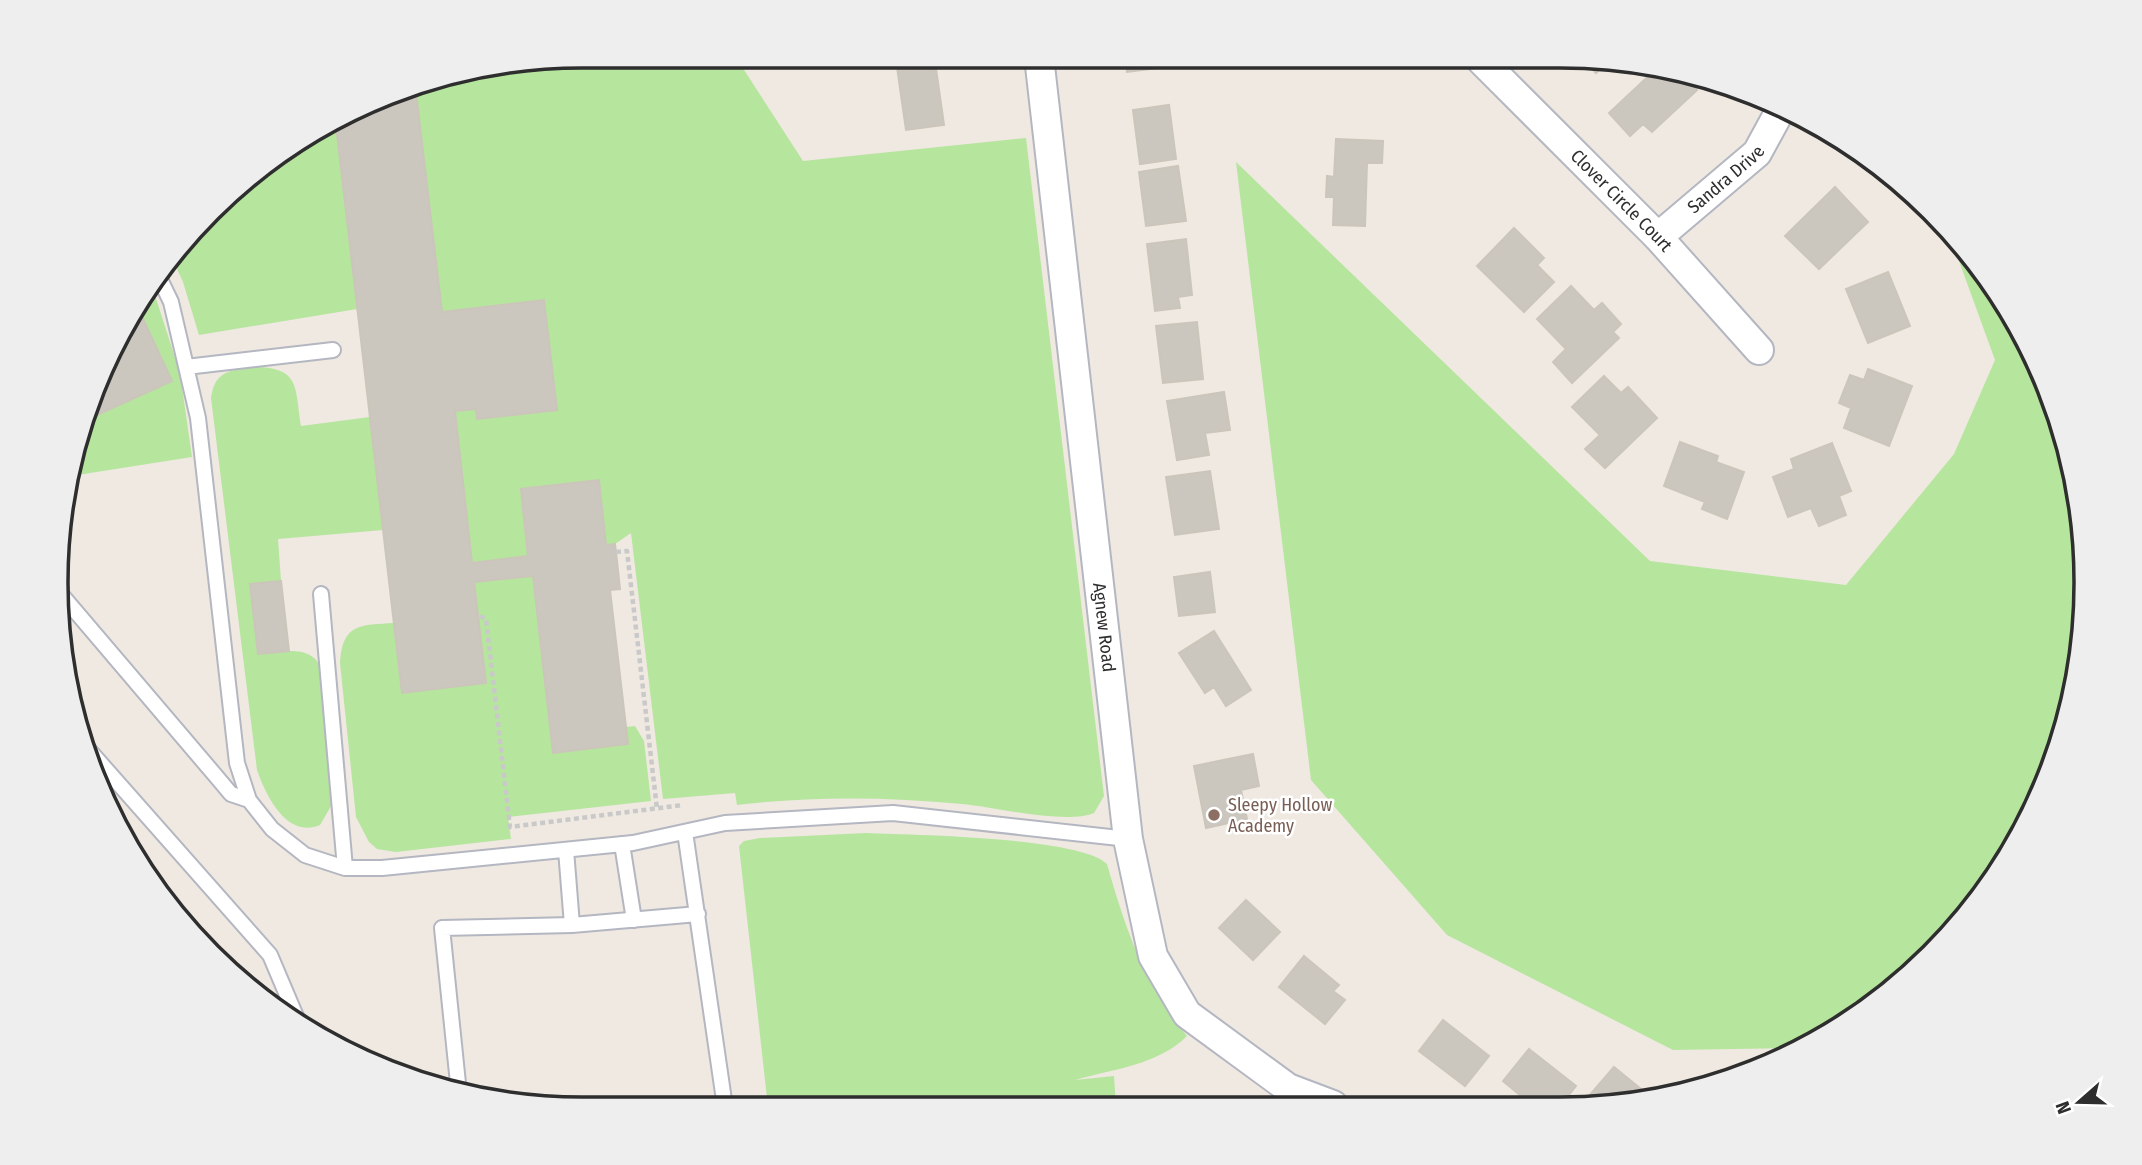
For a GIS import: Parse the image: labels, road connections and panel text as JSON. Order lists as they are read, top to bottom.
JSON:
{
  "streets": {
    "street": ["Sandra Drive", "Clover Circle Court", "Agnew Road"]
  },
  "crossings": [
    ["Sandra Drive", "Clover Circle Court"]
  ],
  "places": ["Sleepy Hollow Academy"],
  "north": "left"
}
